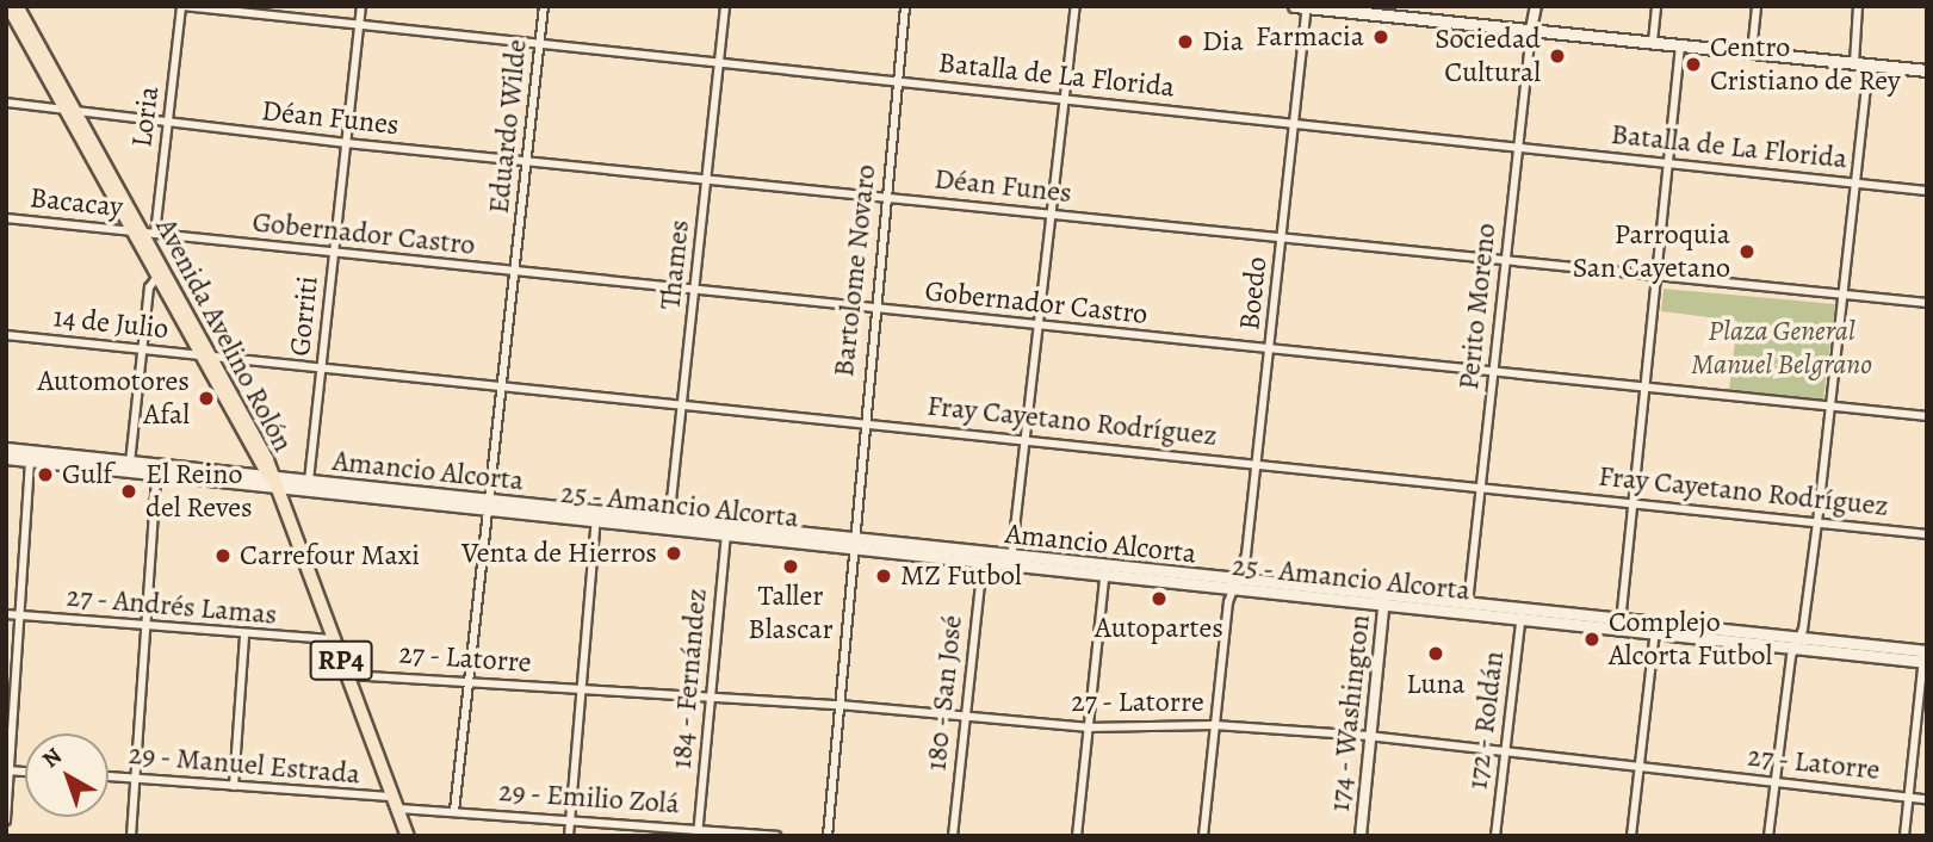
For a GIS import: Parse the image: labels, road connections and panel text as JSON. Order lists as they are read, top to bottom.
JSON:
{
  "streets": {
    "main road": [
      "Avenida Avelino Rolón",
      "Amancio Alcorta",
      "25 - Amancio Alcorta",
      "RP4"
    ],
    "street": [
      "Batalla de La Florida",
      "Loria",
      "Déan Funes",
      "Eduardo Wilde",
      "Bacacay",
      "Gobernador Castro",
      "Thames",
      "Bartolome Novaro",
      "Boedo",
      "Perito Moreno",
      "Gorriti",
      "14 de Julio",
      "Fray Cayetano Rodríguez",
      "27 - Andrés Lamas",
      "27 - Latorre",
      "184 - Fernández",
      "180 - San José",
      "174 - Washington",
      "172 - Roldán",
      "29 - Manuel Estrada",
      "29 - Emilio Zolá"
    ]
  },
  "crossings": [
    ["Batalla de La Florida", "Loria"],
    ["Batalla de La Florida", "Eduardo Wilde"],
    ["Batalla de La Florida", "Thames"],
    ["Batalla de La Florida", "Bartolome Novaro"],
    ["Batalla de La Florida", "Boedo"],
    ["Batalla de La Florida", "Perito Moreno"],
    ["Batalla de La Florida", "Gorriti"],
    ["Loria", "Déan Funes"],
    ["Loria", "Bacacay"],
    ["Loria", "Gobernador Castro"],
    ["Loria", "Avenida Avelino Rolón"],
    ["Déan Funes", "Eduardo Wilde"],
    ["Déan Funes", "Thames"],
    ["Déan Funes", "Bartolome Novaro"],
    ["Déan Funes", "Boedo"],
    ["Déan Funes", "Perito Moreno"],
    ["Déan Funes", "Gorriti"],
    ["Déan Funes", "Avenida Avelino Rolón"],
    ["Eduardo Wilde", "Gobernador Castro"],
    ["Eduardo Wilde", "Fray Cayetano Rodríguez"],
    ["Eduardo Wilde", "Amancio Alcorta"],
    ["Eduardo Wilde", "25 - Amancio Alcorta"],
    ["Eduardo Wilde", "27 - Latorre"],
    ["Eduardo Wilde", "29 - Emilio Zolá"],
    ["Bacacay", "Gobernador Castro"],
    ["Bacacay", "Avenida Avelino Rolón"],
    ["Gobernador Castro", "Thames"],
    ["Gobernador Castro", "Bartolome Novaro"],
    ["Gobernador Castro", "Boedo"],
    ["Gobernador Castro", "Perito Moreno"],
    ["Gobernador Castro", "Gorriti"],
    ["Gobernador Castro", "Avenida Avelino Rolón"],
    ["Thames", "Fray Cayetano Rodríguez"],
    ["Thames", "25 - Amancio Alcorta"],
    ["Bartolome Novaro", "Fray Cayetano Rodríguez"],
    ["Bartolome Novaro", "25 - Amancio Alcorta"],
    ["Bartolome Novaro", "27 - Latorre"],
    ["Boedo", "Fray Cayetano Rodríguez"],
    ["Boedo", "Amancio Alcorta"],
    ["Boedo", "27 - Latorre"],
    ["Perito Moreno", "Fray Cayetano Rodríguez"],
    ["Perito Moreno", "Amancio Alcorta"],
    ["Gorriti", "Fray Cayetano Rodríguez"],
    ["Gorriti", "Amancio Alcorta"],
    ["14 de Julio", "Avenida Avelino Rolón"],
    ["14 de Julio", "Fray Cayetano Rodríguez"],
    ["Avenida Avelino Rolón", "Fray Cayetano Rodríguez"],
    ["Avenida Avelino Rolón", "Amancio Alcorta"],
    ["Avenida Avelino Rolón", "25 - Amancio Alcorta"],
    ["Avenida Avelino Rolón", "RP4"],
    ["Amancio Alcorta", "25 - Amancio Alcorta"],
    ["Amancio Alcorta", "RP4"],
    ["Amancio Alcorta", "180 - San José"],
    ["Amancio Alcorta", "174 - Washington"],
    ["Amancio Alcorta", "172 - Roldán"],
    ["25 - Amancio Alcorta", "RP4"],
    ["25 - Amancio Alcorta", "184 - Fernández"],
    ["25 - Amancio Alcorta", "180 - San José"],
    ["27 - Andrés Lamas", "RP4"],
    ["27 - Latorre", "RP4"],
    ["27 - Latorre", "184 - Fernández"],
    ["27 - Latorre", "180 - San José"],
    ["27 - Latorre", "174 - Washington"],
    ["27 - Latorre", "172 - Roldán"],
    ["RP4", "29 - Manuel Estrada"],
    ["RP4", "29 - Emilio Zolá"],
    ["184 - Fernández", "29 - Emilio Zolá"],
    ["29 - Manuel Estrada", "29 - Emilio Zolá"]
  ],
  "parks": ["Plaza General Manuel Belgrano"],
  "places": [
    "Farmacia",
    "Dia",
    "Sociedad Cultural",
    "Centro Cristiano de Rey",
    "Parroquia San Cayetano",
    "Automotores Afal",
    "Gulf",
    "El Reino del Reves",
    "Venta de Hierros",
    "Carrefour Maxi",
    "Taller Blascar",
    "MZ Futbol",
    "Autopartes",
    "Complejo Alcorta Futbol",
    "Luna"
  ],
  "north": "top left"
}
